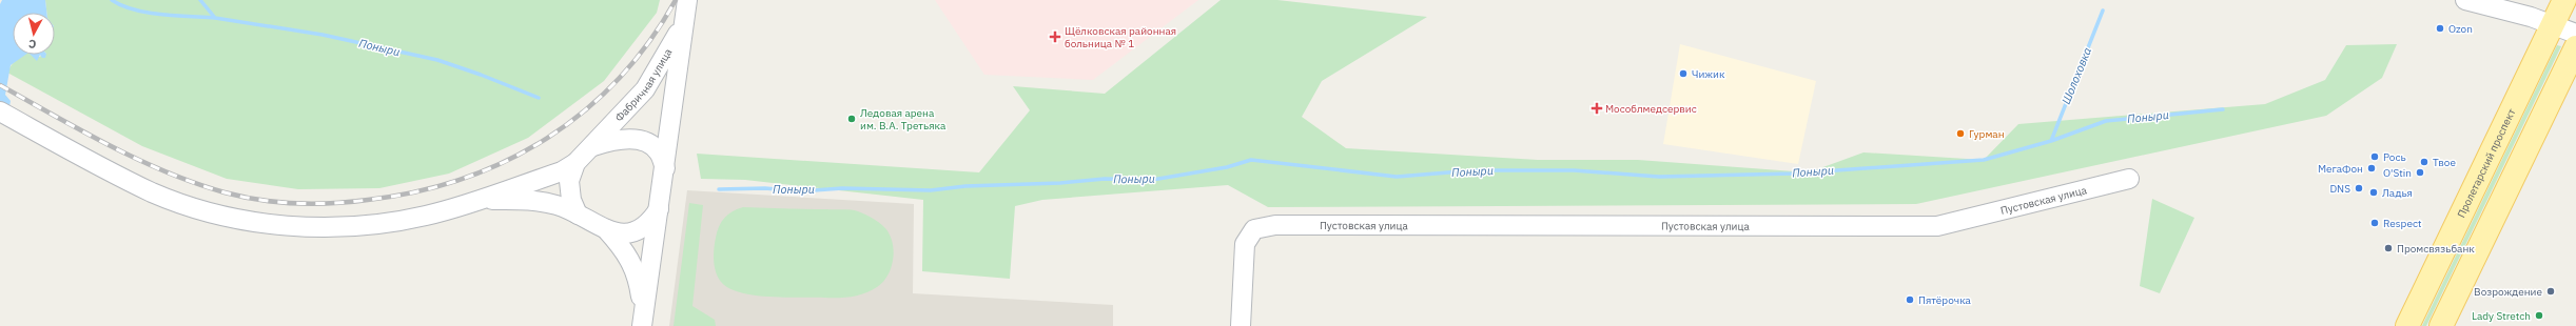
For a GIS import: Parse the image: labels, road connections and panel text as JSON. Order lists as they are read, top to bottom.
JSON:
{
  "streets": {
    "main road": ["Пролетарский проспект"],
    "street": ["Фабричная улица", "Пустовская улица"]
  },
  "water": ["Поныри", "Шолоховка"],
  "places": {
    "other": [
      "Ozon",
      "Чижик",
      "Ледовая арена им. В.А. Третьяка",
      "Гурман",
      "Рось",
      "Твое",
      "МегаФон",
      "O'Stin",
      "DNS",
      "Ладья",
      "Respect",
      "Промсвязьбанк",
      "Возрождение",
      "Пятёрочка",
      "Lady Stretch"
    ],
    "health": ["Щёлковская районная больница № 1", "Мособлмедсервис"]
  },
  "north": "bottom"
}
